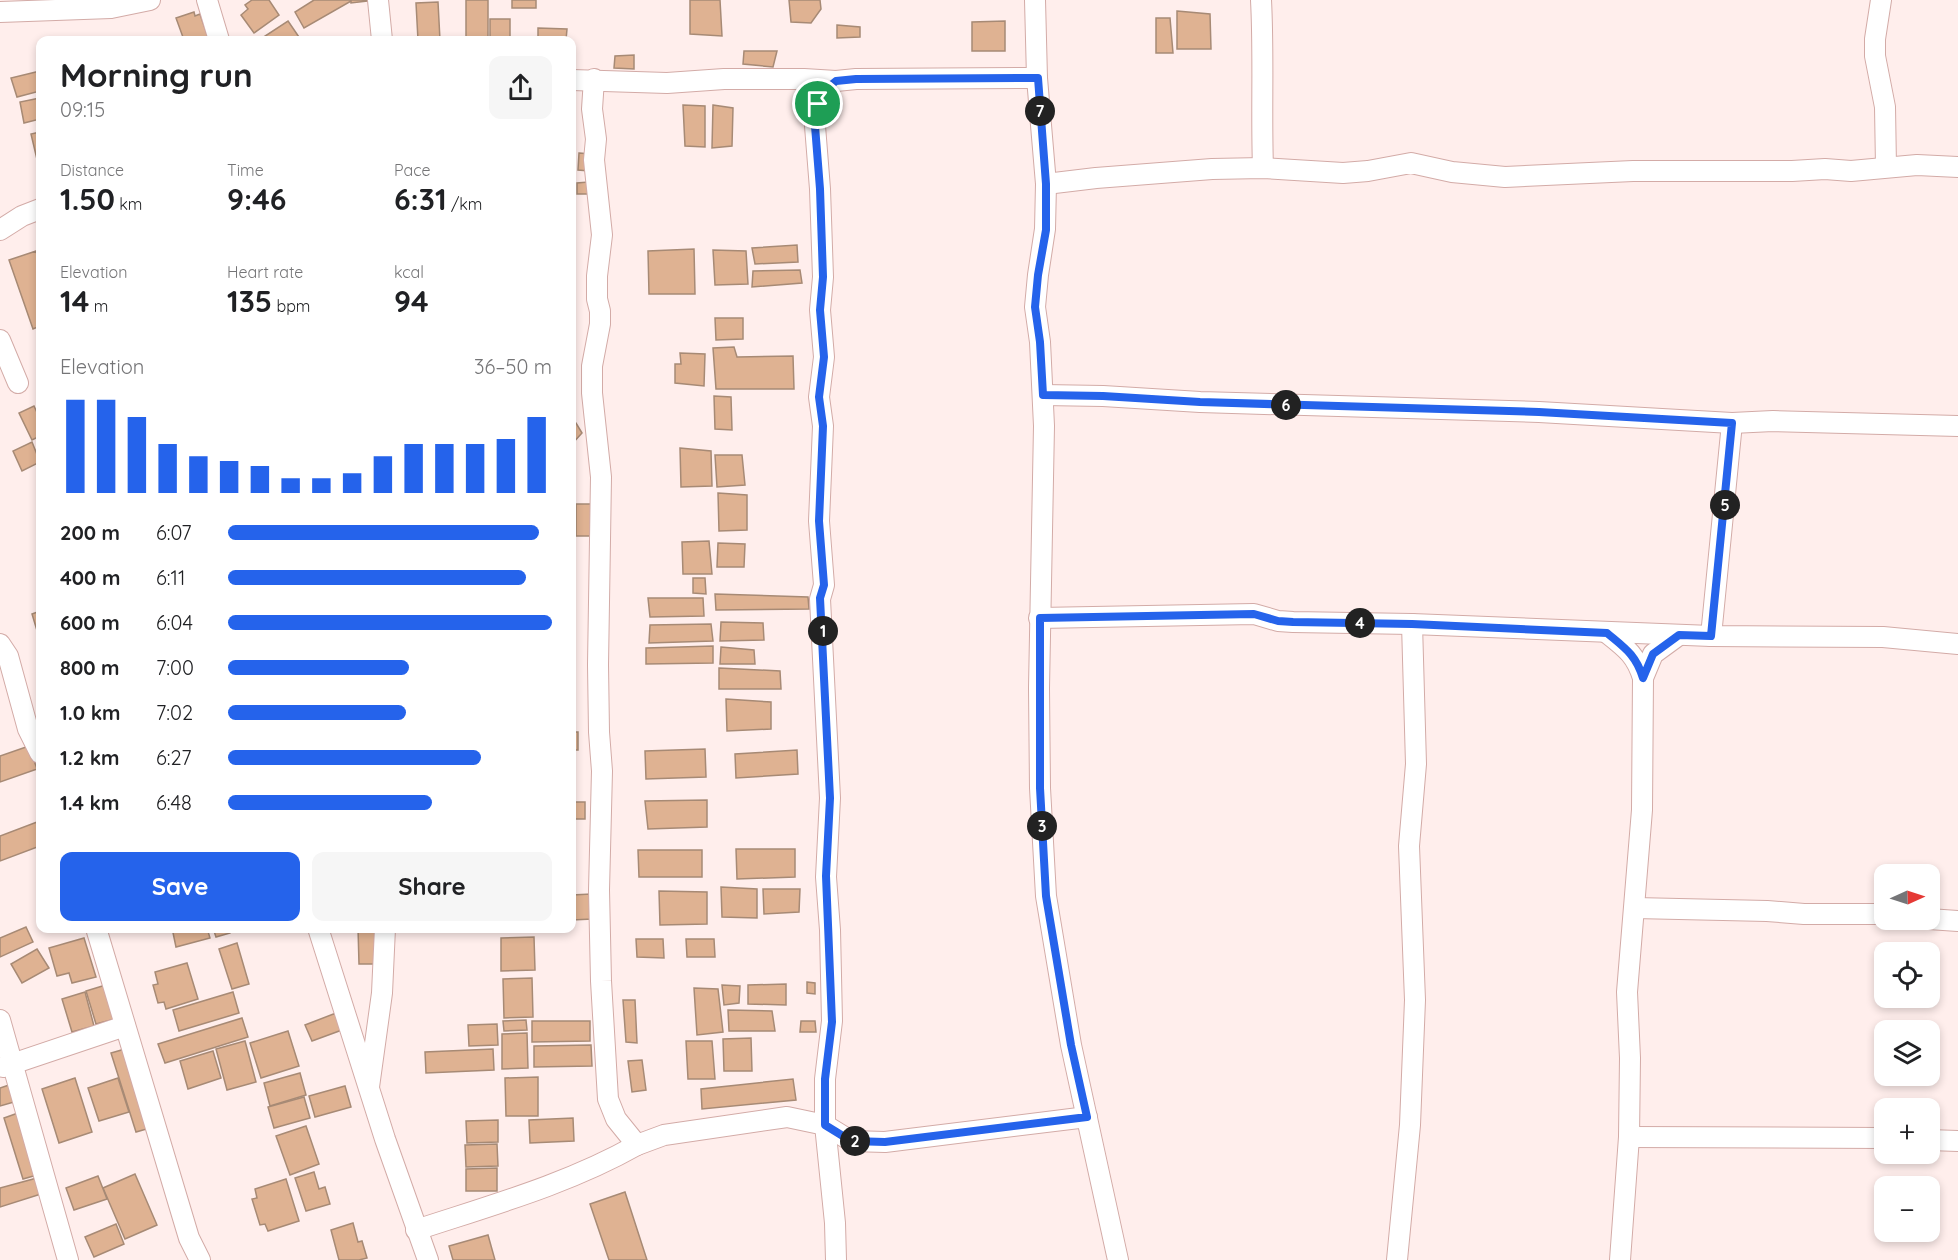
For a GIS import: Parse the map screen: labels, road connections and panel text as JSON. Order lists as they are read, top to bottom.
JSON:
{
  "north": "right",
  "page": {
    "heading": ["Morning run", "09:15"],
    "pins": [
      "7",
      "6",
      "5",
      "4",
      "1",
      "3",
      "2"
    ],
    "stats": [
      ["Distance", "1.50 km"],
      ["Time", "9:46"],
      ["Pace", "6:31 /km"],
      ["Elevation", "14 m"],
      ["Heart rate", "135 bpm"],
      ["kcal", "94"]
    ],
    "chart": ["Elevation", "36–50 m"],
    "list": [
      {
        "name": "200 m",
        "note": "6:07"
      },
      {
        "name": "400 m",
        "note": "6:11"
      },
      {
        "name": "600 m",
        "note": "6:04"
      },
      {
        "name": "800 m",
        "note": "7:00"
      },
      {
        "name": "1.0 km",
        "note": "7:02"
      },
      {
        "name": "1.2 km",
        "note": "6:27"
      },
      {
        "name": "1.4 km",
        "note": "6:48"
      }
    ],
    "buttons": ["Save", "Share"],
    "map_buttons": ["+", "−"]
  }
}
